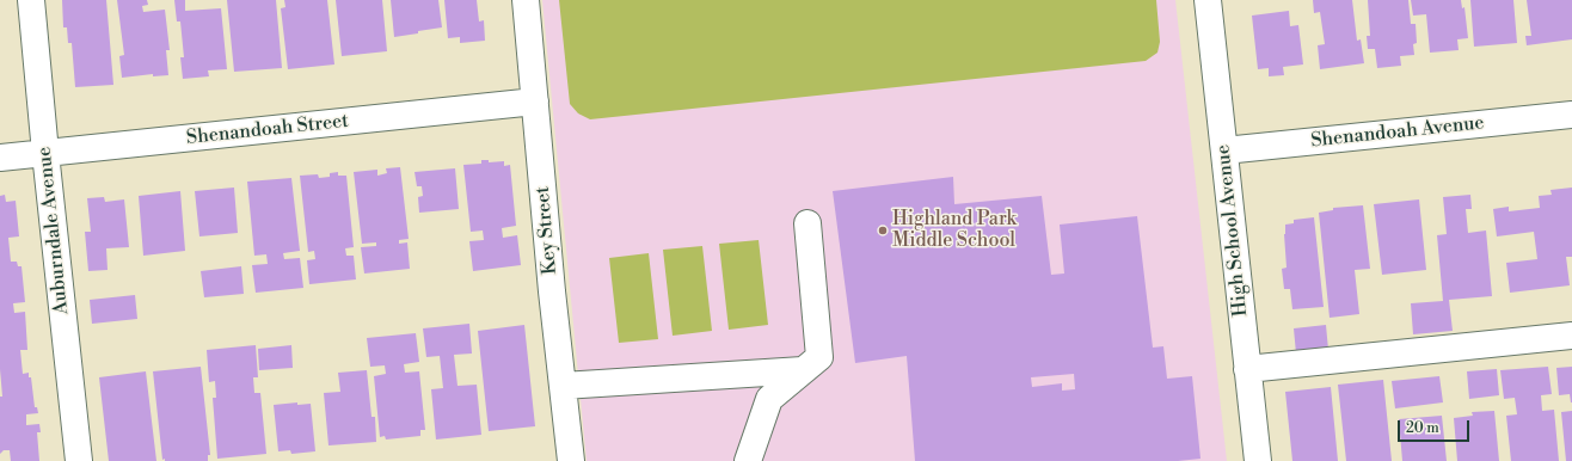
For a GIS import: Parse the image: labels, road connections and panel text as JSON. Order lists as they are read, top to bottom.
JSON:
{
  "streets": {
    "street": [
      "Shenandoah Street",
      "Shenandoah Avenue",
      "Auburndale Avenue",
      "Key Street",
      "High School Avenue"
    ]
  },
  "crossings": [
    ["Shenandoah Street", "Auburndale Avenue"],
    ["Shenandoah Street", "Key Street"],
    ["Shenandoah Avenue", "High School Avenue"]
  ],
  "places": ["Highland Park Middle School"],
  "scale_bar": "20 m"
}
